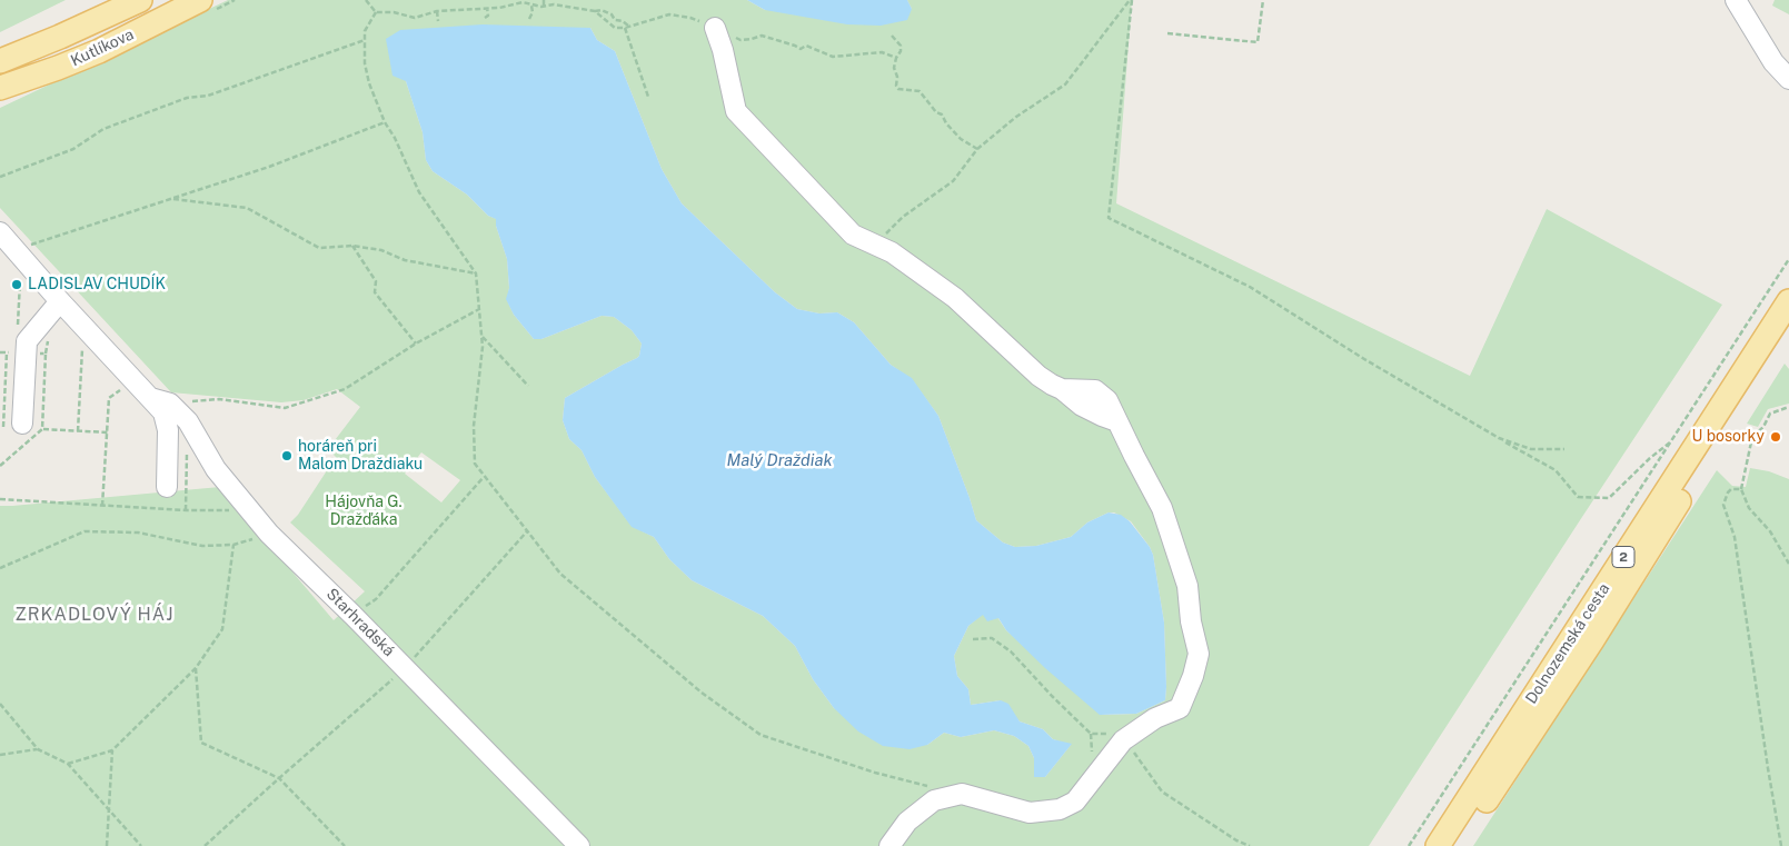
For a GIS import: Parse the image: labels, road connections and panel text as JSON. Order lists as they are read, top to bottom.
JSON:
{
  "streets": {
    "main road": ["Kutlíkova", "2", "Dolnozemská cesta"],
    "street": ["Starhradská"]
  },
  "districts": ["ZRKADLOVÝ HÁJ"],
  "water": ["Malý Draždiak"],
  "parks": ["Hájovňa G. Dražďáka"],
  "places": ["LADISLAV CHUDÍK", "U bosorky", "horáreň pri Malom Draždiaku"]
}
